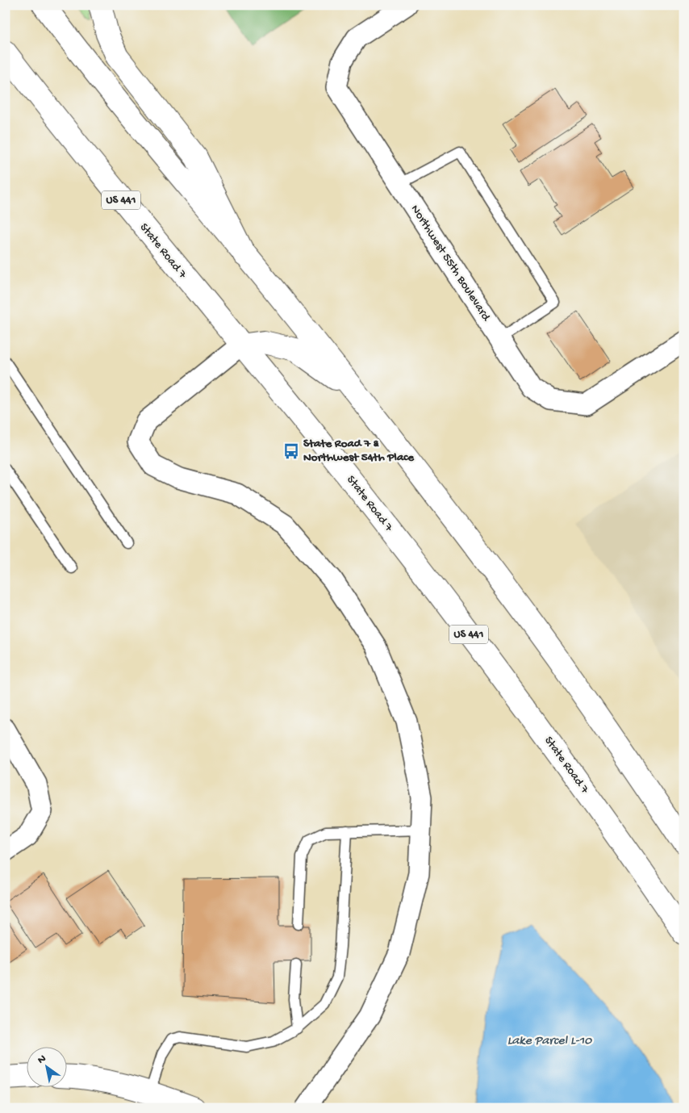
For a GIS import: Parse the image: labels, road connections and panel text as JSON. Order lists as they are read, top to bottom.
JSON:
{
  "streets": {
    "main road": ["US 441", "State Road 7"],
    "street": ["Northwest 55th Boulevard"]
  },
  "water": ["Lake Parcel L-10"],
  "places": {
    "bus stop": ["State Road 7 & Northwest 54th Place"]
  },
  "north": "top left"
}
